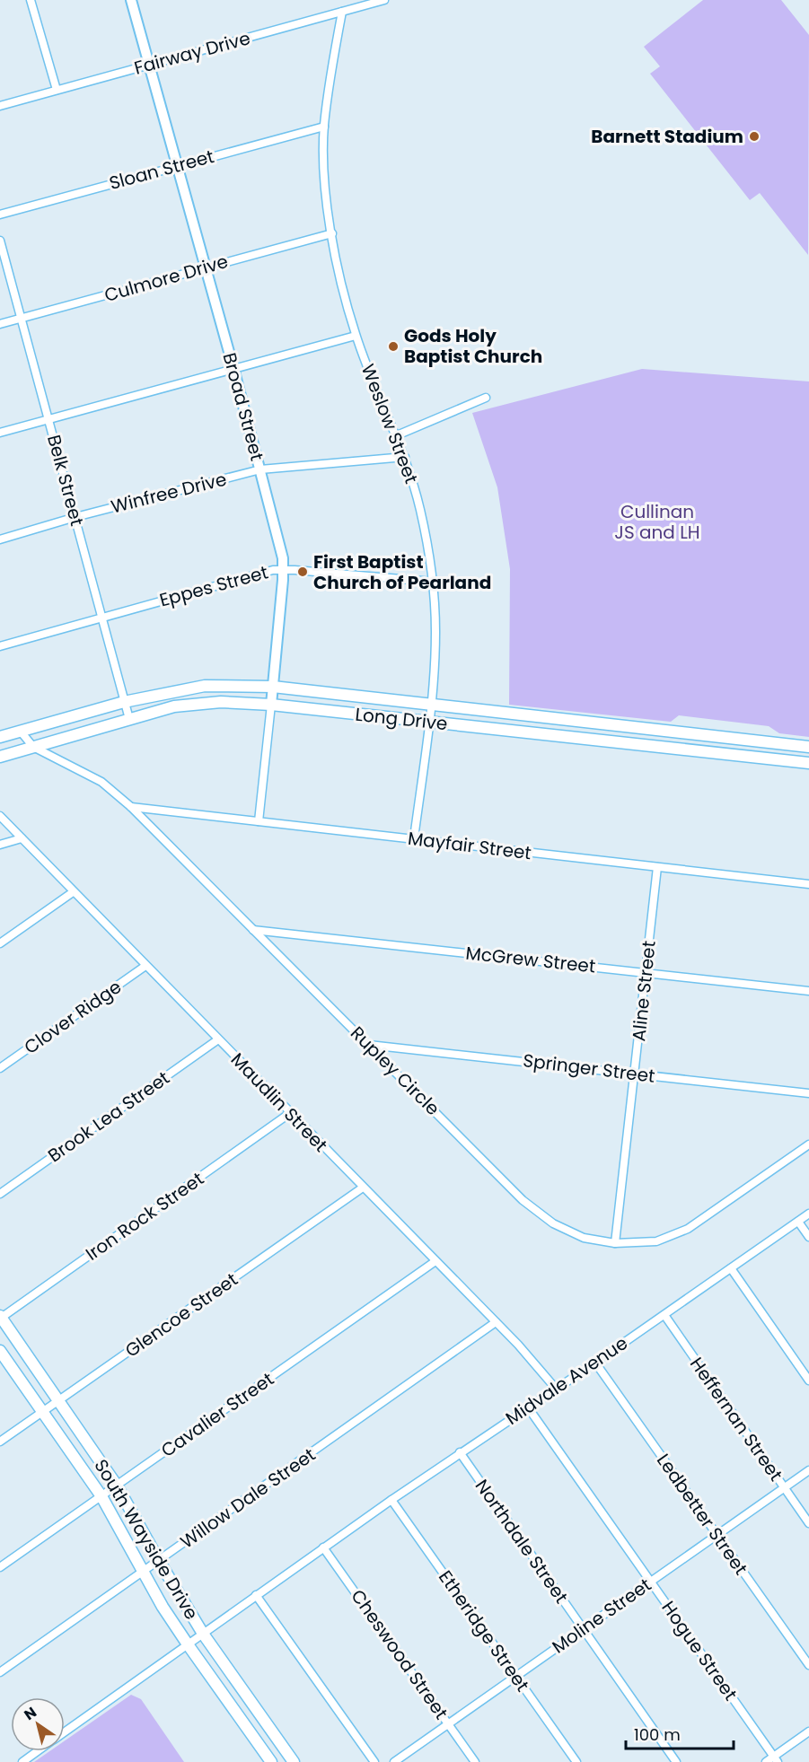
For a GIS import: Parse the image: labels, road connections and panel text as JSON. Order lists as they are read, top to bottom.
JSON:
{
  "streets": {
    "main road": ["Long Drive", "South Wayside Drive"],
    "street": [
      "Fairway Drive",
      "Sloan Street",
      "Culmore Drive",
      "Broad Street",
      "Weslow Street",
      "Belk Street",
      "Winfree Drive",
      "Eppes Street",
      "Mayfair Street",
      "McGrew Street",
      "Aline Street",
      "Clover Ridge",
      "Springer Street",
      "Rupley Circle",
      "Maudlin Street",
      "Brook Lea Street",
      "Iron Rock Street",
      "Glencoe Street",
      "Midvale Avenue",
      "Cavalier Street",
      "Heffernan Street",
      "Willow Dale Street",
      "Ledbetter Street",
      "Northdale Street",
      "Moline Street",
      "Etheridge Street",
      "Hogue Street",
      "Cheswood Street"
    ]
  },
  "crossings": [
    ["Fairway Drive", "Broad Street"],
    ["Fairway Drive", "Weslow Street"],
    ["Sloan Street", "Broad Street"],
    ["Sloan Street", "Weslow Street"],
    ["Culmore Drive", "Broad Street"],
    ["Culmore Drive", "Weslow Street"],
    ["Culmore Drive", "Belk Street"],
    ["Broad Street", "Winfree Drive"],
    ["Broad Street", "Eppes Street"],
    ["Broad Street", "Long Drive"],
    ["Broad Street", "Mayfair Street"],
    ["Weslow Street", "Winfree Drive"],
    ["Weslow Street", "Eppes Street"],
    ["Weslow Street", "Long Drive"],
    ["Weslow Street", "Mayfair Street"],
    ["Belk Street", "Winfree Drive"],
    ["Belk Street", "Eppes Street"],
    ["Belk Street", "Long Drive"],
    ["Long Drive", "Rupley Circle"],
    ["Mayfair Street", "Aline Street"],
    ["Mayfair Street", "Rupley Circle"],
    ["McGrew Street", "Aline Street"],
    ["McGrew Street", "Rupley Circle"],
    ["Aline Street", "Springer Street"],
    ["Aline Street", "Rupley Circle"],
    ["Clover Ridge", "Maudlin Street"],
    ["Springer Street", "Rupley Circle"],
    ["Maudlin Street", "Brook Lea Street"],
    ["Maudlin Street", "Iron Rock Street"],
    ["Maudlin Street", "Glencoe Street"],
    ["Maudlin Street", "Midvale Avenue"],
    ["Maudlin Street", "Cavalier Street"],
    ["Maudlin Street", "Willow Dale Street"],
    ["Iron Rock Street", "South Wayside Drive"],
    ["Glencoe Street", "South Wayside Drive"],
    ["Midvale Avenue", "Heffernan Street"],
    ["Midvale Avenue", "Ledbetter Street"],
    ["Midvale Avenue", "South Wayside Drive"],
    ["Midvale Avenue", "Northdale Street"],
    ["Midvale Avenue", "Etheridge Street"],
    ["Midvale Avenue", "Hogue Street"],
    ["Midvale Avenue", "Cheswood Street"],
    ["Cavalier Street", "South Wayside Drive"],
    ["Heffernan Street", "Moline Street"],
    ["Willow Dale Street", "South Wayside Drive"],
    ["Ledbetter Street", "Moline Street"],
    ["Northdale Street", "Moline Street"],
    ["Moline Street", "Etheridge Street"],
    ["Moline Street", "Hogue Street"],
    ["Moline Street", "Cheswood Street"]
  ],
  "parks": ["Cullinan JS and LH"],
  "places": ["Barnett Stadium", "Gods Holy Baptist Church", "First Baptist Church of Pearland"],
  "scale_bar": "100 m",
  "north": "top left"
}
